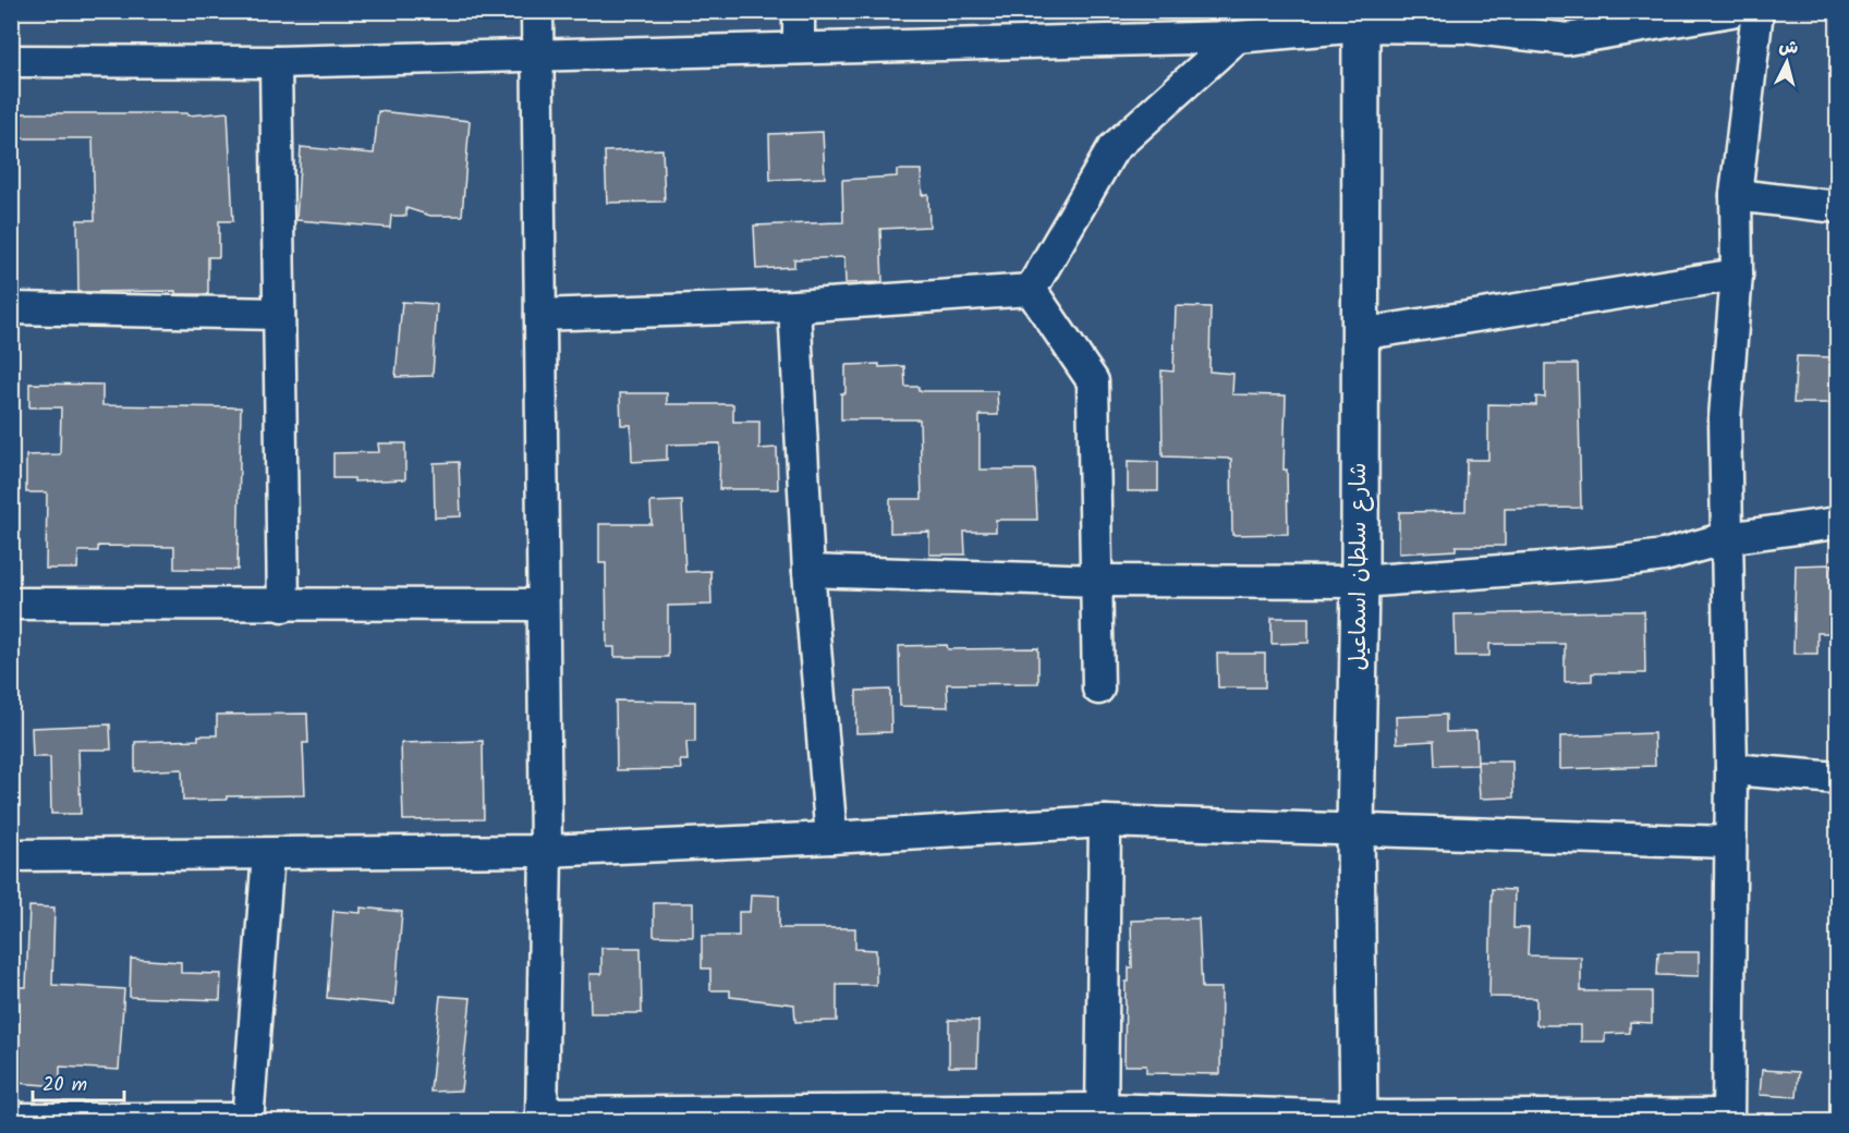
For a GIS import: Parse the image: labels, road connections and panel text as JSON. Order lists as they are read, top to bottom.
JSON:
{
  "streets": {
    "street": ["شارع سلطان اسماعيل"]
  },
  "scale_bar": "20 m",
  "north": "top"
}
